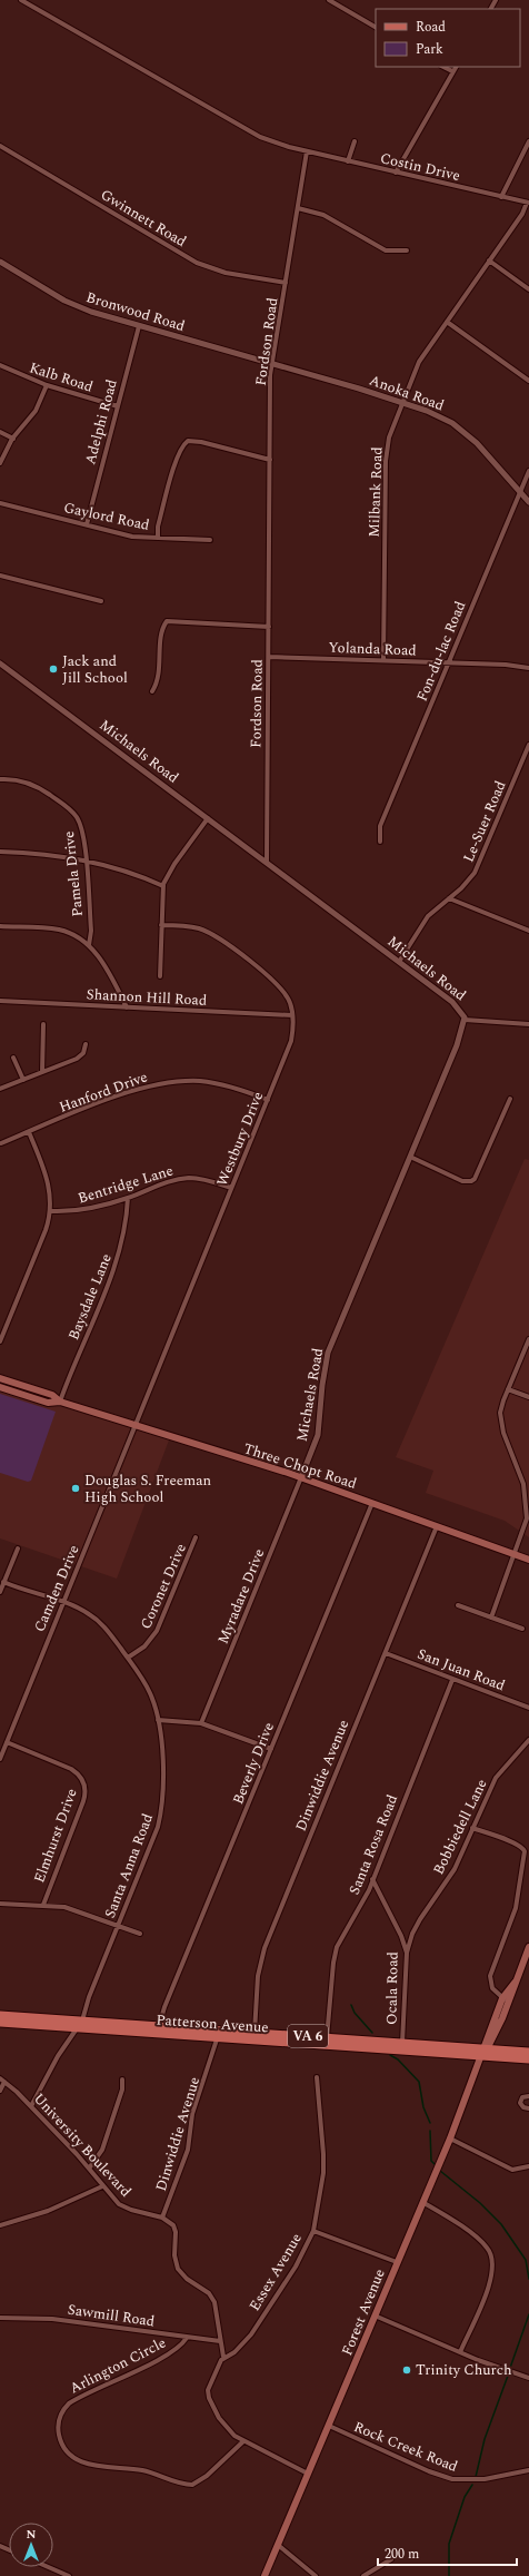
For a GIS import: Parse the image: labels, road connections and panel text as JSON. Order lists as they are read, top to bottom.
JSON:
{
  "streets": {
    "main road": [
      "Three Chopt Road",
      "Patterson Avenue",
      "VA 6",
      "Forest Avenue"
    ],
    "street": [
      "Costin Drive",
      "Gwinnett Road",
      "Bronwood Road",
      "Fordson Road",
      "Kalb Road",
      "Anoka Road",
      "Adelphi Road",
      "Milbank Road",
      "Gaylord Road",
      "Yolanda Road",
      "Fon-du-lac Road",
      "Michaels Road",
      "Le-Suer Road",
      "Pamela Drive",
      "Shannon Hill Road",
      "Hanford Drive",
      "Westbury Drive",
      "Bentridge Lane",
      "Baysdale Lane",
      "Coronet Drive",
      "Camden Drive",
      "Myradare Drive",
      "San Juan Road",
      "Beverly Drive",
      "Dinwiddie Avenue",
      "Bobbiedell Lane",
      "Elmhurst Drive",
      "Santa Rosa Road",
      "Santa Anna Road",
      "Ocala Road",
      "University Boulevard",
      "Essex Avenue",
      "Sawmill Road",
      "Arlington Circle",
      "Rock Creek Road"
    ]
  },
  "crossings": [
    ["Costin Drive", "Fordson Road"],
    ["Costin Drive", "Milbank Road"],
    ["Gwinnett Road", "Fordson Road"],
    ["Bronwood Road", "Fordson Road"],
    ["Bronwood Road", "Anoka Road"],
    ["Bronwood Road", "Adelphi Road"],
    ["Fordson Road", "Anoka Road"],
    ["Fordson Road", "Yolanda Road"],
    ["Fordson Road", "Michaels Road"],
    ["Kalb Road", "Adelphi Road"],
    ["Anoka Road", "Milbank Road"],
    ["Anoka Road", "Fon-du-lac Road"],
    ["Adelphi Road", "Gaylord Road"],
    ["Milbank Road", "Yolanda Road"],
    ["Yolanda Road", "Fon-du-lac Road"],
    ["Michaels Road", "Le-Suer Road"],
    ["Michaels Road", "Three Chopt Road"],
    ["Michaels Road", "Myradare Drive"],
    ["Shannon Hill Road", "Westbury Drive"],
    ["Hanford Drive", "Westbury Drive"],
    ["Westbury Drive", "Bentridge Lane"],
    ["Westbury Drive", "Three Chopt Road"],
    ["Westbury Drive", "Camden Drive"],
    ["Bentridge Lane", "Baysdale Lane"],
    ["Baysdale Lane", "Three Chopt Road"],
    ["Three Chopt Road", "Camden Drive"],
    ["Three Chopt Road", "Myradare Drive"],
    ["Three Chopt Road", "Beverly Drive"],
    ["Three Chopt Road", "Dinwiddie Avenue"],
    ["Coronet Drive", "Santa Anna Road"],
    ["Camden Drive", "Elmhurst Drive"],
    ["Camden Drive", "Santa Anna Road"],
    ["San Juan Road", "Dinwiddie Avenue"],
    ["San Juan Road", "Santa Rosa Road"],
    ["Beverly Drive", "Patterson Avenue"],
    ["Dinwiddie Avenue", "Patterson Avenue"],
    ["Dinwiddie Avenue", "University Boulevard"],
    ["Bobbiedell Lane", "Ocala Road"],
    ["Santa Rosa Road", "Ocala Road"],
    ["Santa Rosa Road", "Patterson Avenue"],
    ["Santa Anna Road", "Patterson Avenue"],
    ["Santa Anna Road", "University Boulevard"],
    ["Ocala Road", "Patterson Avenue"],
    ["Patterson Avenue", "Forest Avenue"],
    ["Forest Avenue", "Rock Creek Road"],
    ["Sawmill Road", "Arlington Circle"]
  ],
  "places": ["Jack and Jill School", "Douglas S. Freeman High School", "Trinity Church"],
  "legend": ["Road", "Park"],
  "scale_bar": "200 m",
  "north": "top"
}
